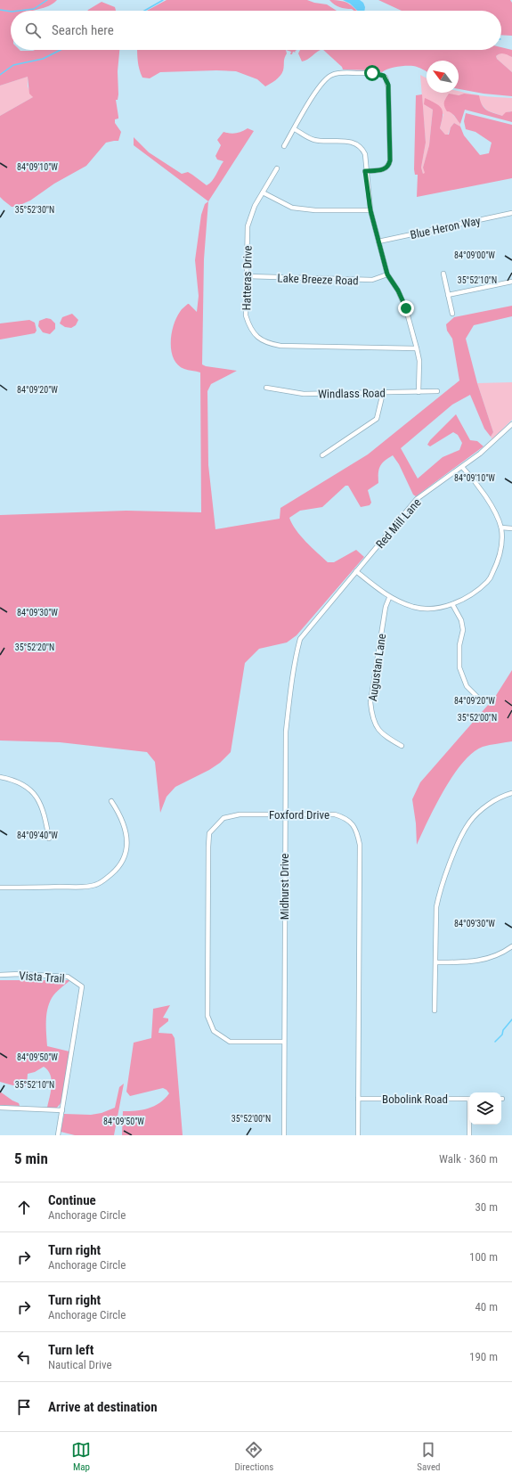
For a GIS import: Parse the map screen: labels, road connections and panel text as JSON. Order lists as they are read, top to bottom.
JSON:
{
  "streets": {
    "street": [
      "Blue Heron Way",
      "Hatteras Drive",
      "Lake Breeze Road",
      "Windlass Road",
      "Red Mill Lane",
      "Augustan Lane",
      "Foxford Drive",
      "Midhurst Drive",
      "Vista Trail",
      "Bobolink Road"
    ]
  },
  "crossings": [
    ["Hatteras Drive", "Lake Breeze Road"],
    ["Red Mill Lane", "Midhurst Drive"],
    ["Foxford Drive", "Midhurst Drive"],
    ["Foxford Drive", "Bobolink Road"]
  ],
  "north": "top left",
  "page": {
    "search": "Search here",
    "heading": ["5 min", "Walk · 360 m"],
    "list": [
      ["Continue", "Anchorage Circle", "30 m"],
      ["Turn right", "Anchorage Circle", "100 m"],
      ["Turn right", "Anchorage Circle", "40 m"],
      ["Turn left", "Nautical Drive", "190 m"],
      "Arrive at destination"
    ],
    "nav": ["Map", "Directions", "Saved"]
  },
  "coordinates": [
    "84°09'10\"W",
    "35°52'30\"N",
    "84°09'00\"W",
    "35°52'10\"N",
    "84°09'20\"W",
    "84°09'30\"W",
    "35°52'20\"N",
    "35°52'00\"N",
    "84°09'40\"W",
    "84°09'50\"W"
  ]
}
